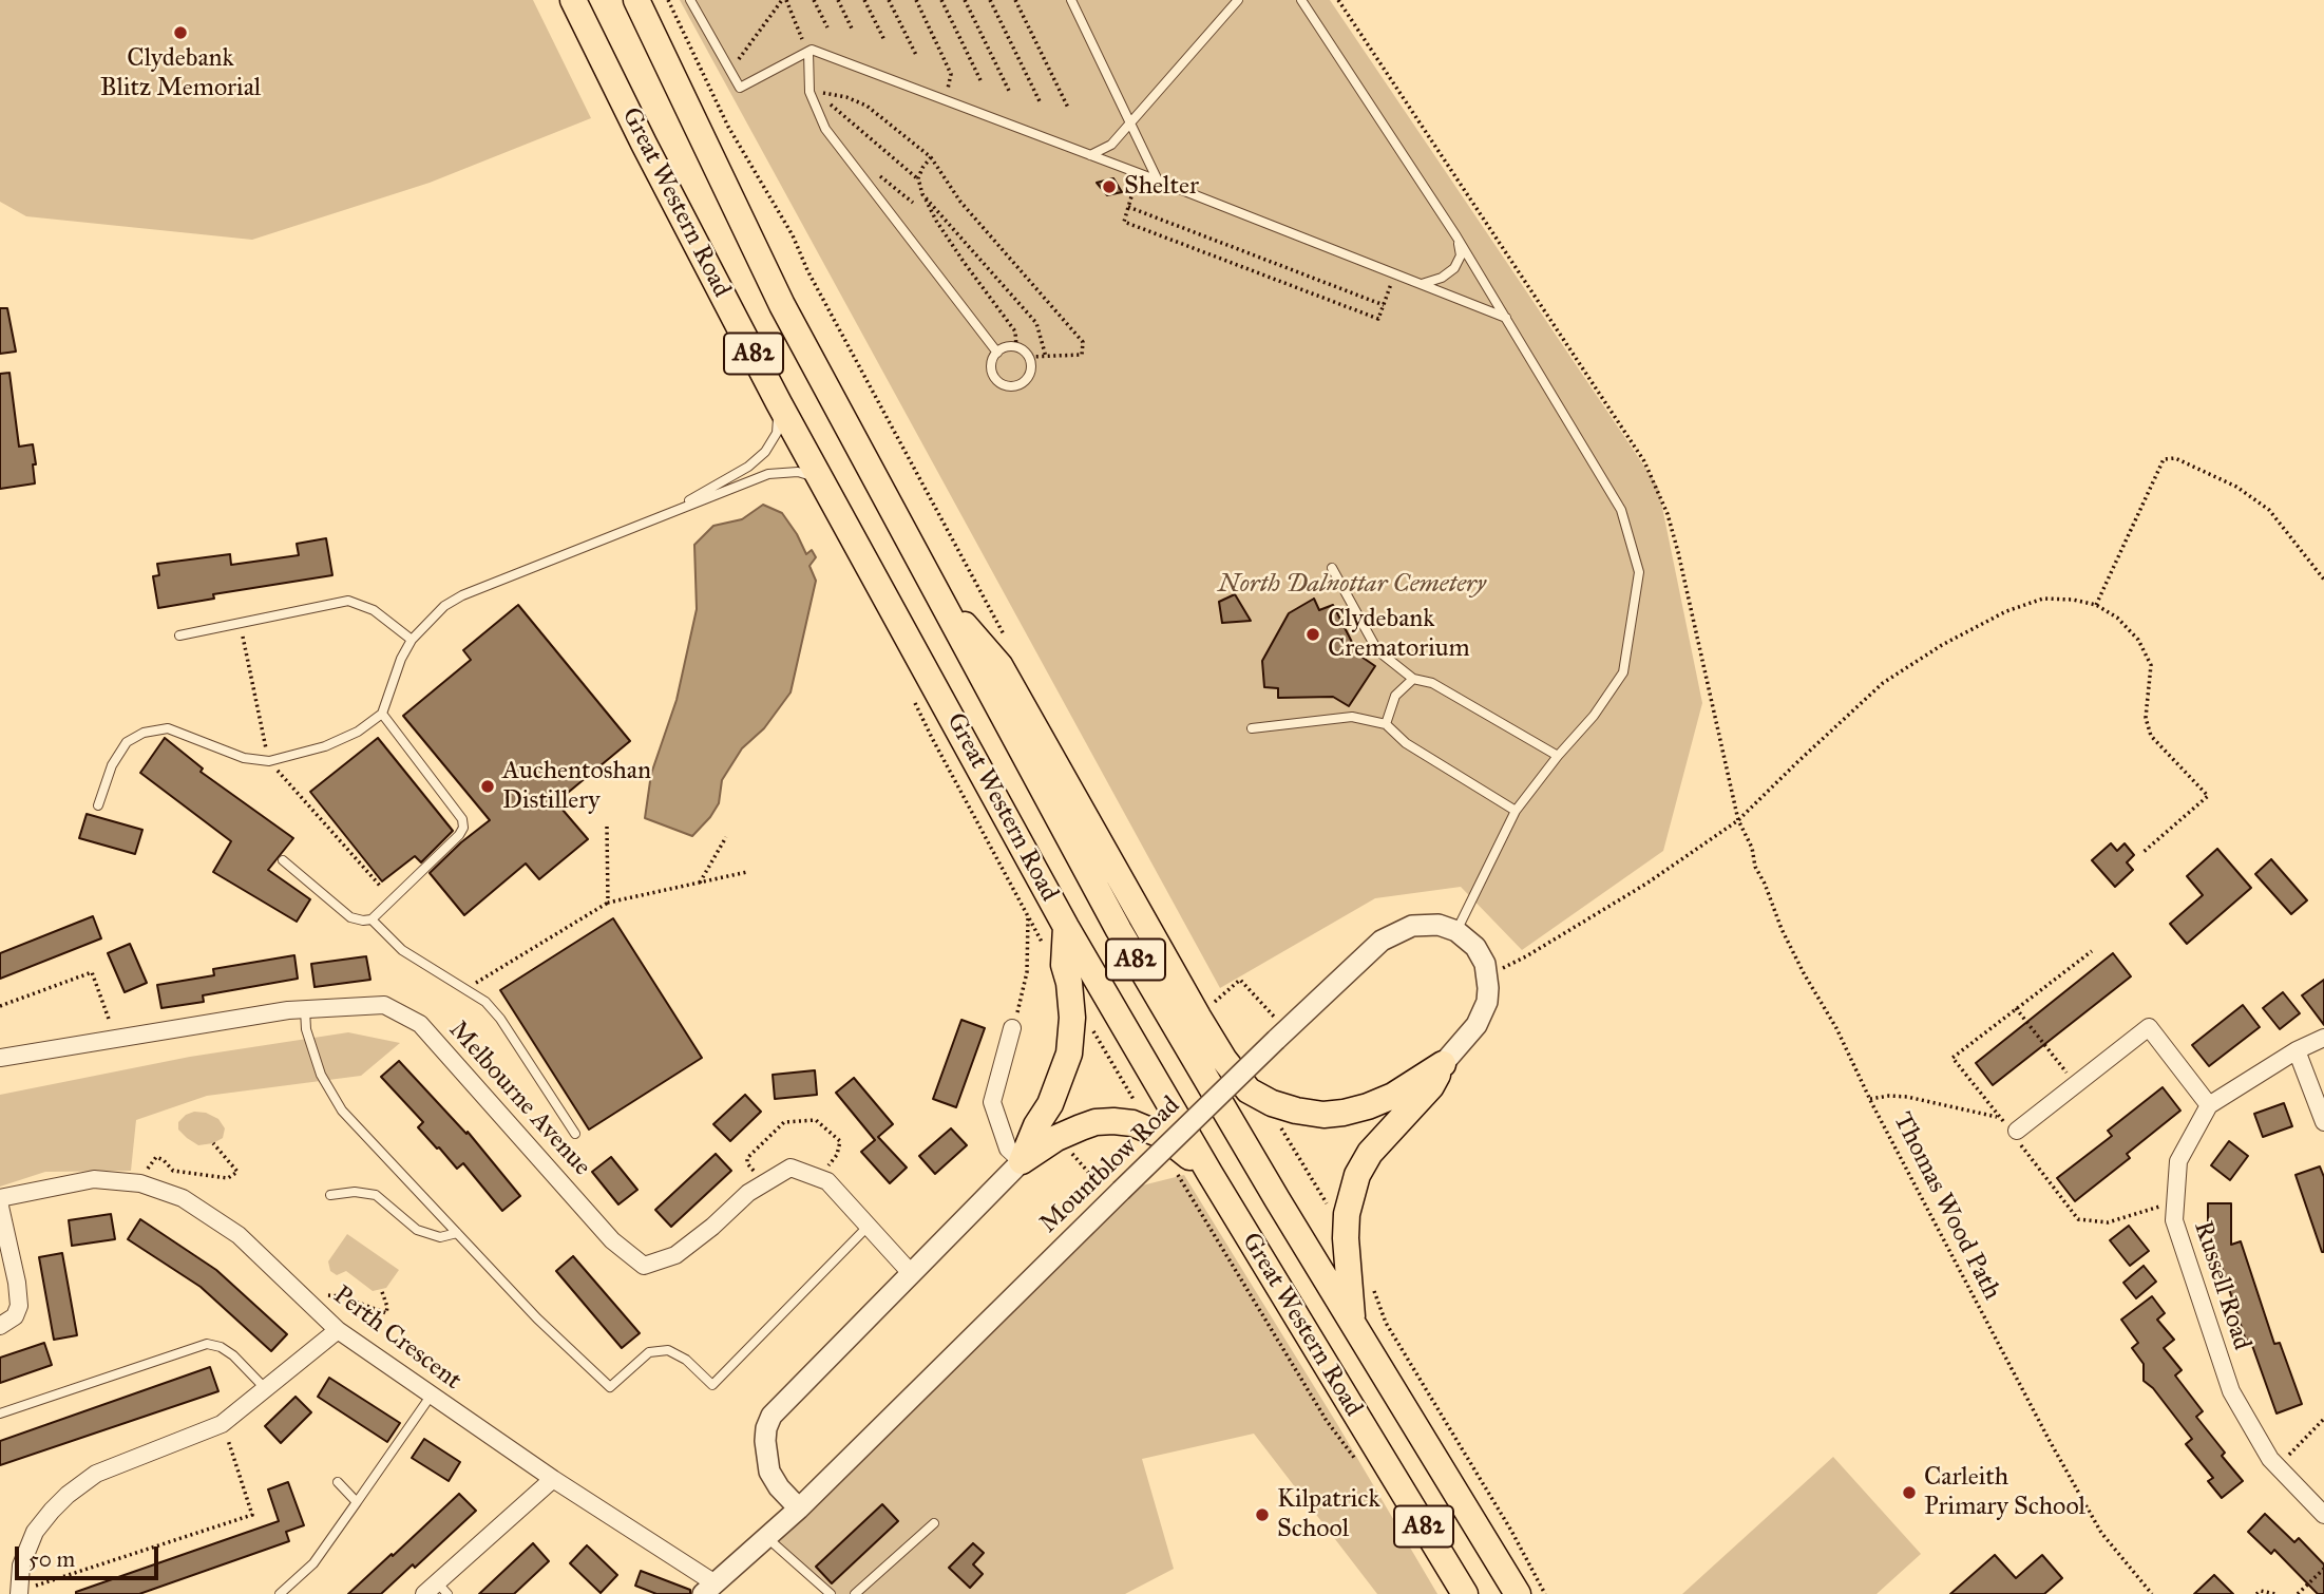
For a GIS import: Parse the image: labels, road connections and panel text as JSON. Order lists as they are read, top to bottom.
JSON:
{
  "streets": {
    "main road": ["Great Western Road", "A82"],
    "street": [
      "Melbourne Avenue",
      "Mountblow Road",
      "Russell Road",
      "Perth Crescent"
    ],
    "path": ["Thomas Wood Path"]
  },
  "crossings": [
    ["Great Western Road", "A82"],
    ["Mountblow Road", "Perth Crescent"]
  ],
  "parks": ["North Dalnottar Cemetery"],
  "places": [
    "Clydebank Blitz Memorial",
    "Shelter",
    "Clydebank Crematorium",
    "Auchentoshan Distillery",
    "Carleith Primary School",
    "Kilpatrick School"
  ],
  "scale_bar": "50 m"
}
